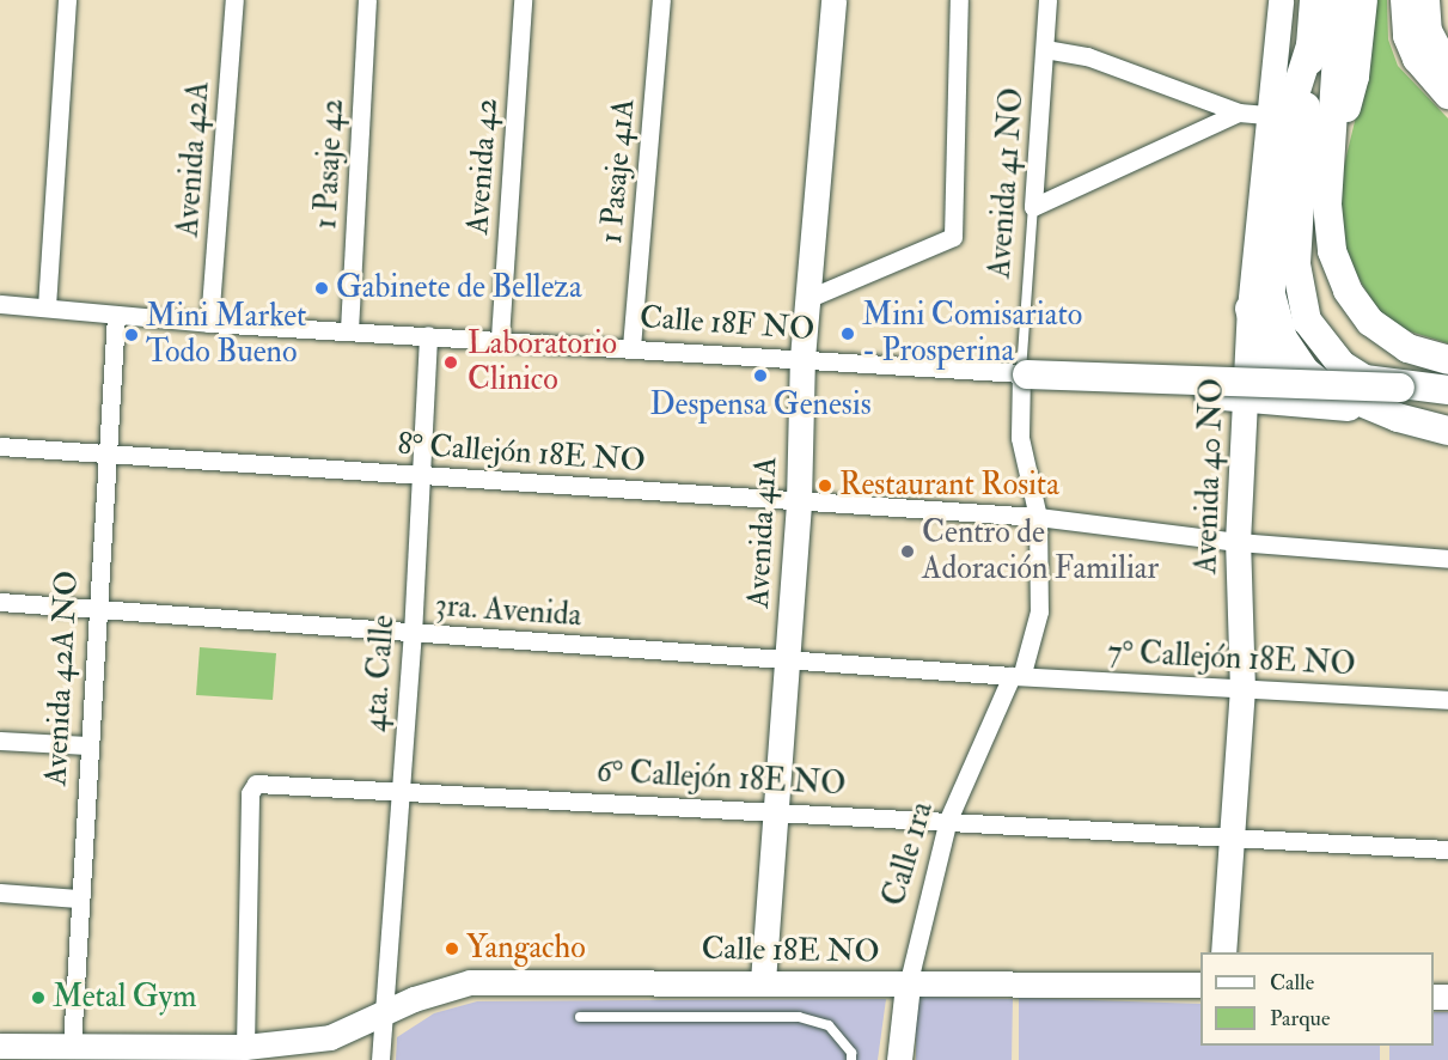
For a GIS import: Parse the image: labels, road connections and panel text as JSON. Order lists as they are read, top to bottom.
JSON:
{
  "streets": {
    "street": [
      "Avenida 42A",
      "1 Pasaje 42",
      "Avenida 42",
      "1 Pasaje 41A",
      "Avenida 41 NO",
      "Calle 18F NO",
      "8° Callejón 18E NO",
      "Avenida 40 NO",
      "Avenida 41A",
      "3ra. Avenida",
      "7° Callejón 18E NO",
      "4ta. Calle",
      "Avenida 42A NO",
      "6° Callejón 18E NO",
      "Calle 1ra",
      "Calle 18E NO"
    ]
  },
  "crossings": [
    ["Avenida 42A", "Calle 18F NO"],
    ["1 Pasaje 42", "Calle 18F NO"],
    ["Avenida 42", "Calle 18F NO"],
    ["1 Pasaje 41A", "Calle 18F NO"],
    ["Avenida 41 NO", "Calle 18F NO"],
    ["Avenida 41 NO", "8° Callejón 18E NO"],
    ["Avenida 41 NO", "3ra. Avenida"],
    ["Avenida 41 NO", "7° Callejón 18E NO"],
    ["Avenida 41 NO", "Calle 1ra"],
    ["Calle 18F NO", "Avenida 41A"],
    ["Calle 18F NO", "4ta. Calle"],
    ["Calle 18F NO", "Avenida 42A NO"],
    ["8° Callejón 18E NO", "Avenida 40 NO"],
    ["8° Callejón 18E NO", "Avenida 41A"],
    ["8° Callejón 18E NO", "4ta. Calle"],
    ["8° Callejón 18E NO", "Avenida 42A NO"],
    ["Avenida 40 NO", "7° Callejón 18E NO"],
    ["Avenida 40 NO", "6° Callejón 18E NO"],
    ["Avenida 41A", "3ra. Avenida"],
    ["Avenida 41A", "6° Callejón 18E NO"],
    ["Avenida 41A", "Calle 18E NO"],
    ["3ra. Avenida", "7° Callejón 18E NO"],
    ["3ra. Avenida", "4ta. Calle"],
    ["3ra. Avenida", "Avenida 42A NO"],
    ["3ra. Avenida", "Calle 1ra"],
    ["7° Callejón 18E NO", "Calle 1ra"],
    ["4ta. Calle", "6° Callejón 18E NO"],
    ["4ta. Calle", "Calle 18E NO"],
    ["Avenida 42A NO", "Calle 18E NO"],
    ["6° Callejón 18E NO", "Calle 1ra"],
    ["6° Callejón 18E NO", "Calle 18E NO"],
    ["Calle 1ra", "Calle 18E NO"]
  ],
  "places": [
    "Gabinete de Belleza",
    "Mini Comisariato - Prosperina",
    "Mini Market Todo Bueno",
    "Laboratorio Clinico",
    "Despensa Genesis",
    "Restaurant Rosita",
    "Centro de Adoración Familiar",
    "Yangacho",
    "Metal Gym"
  ],
  "legend": ["Calle", "Parque"]
}
